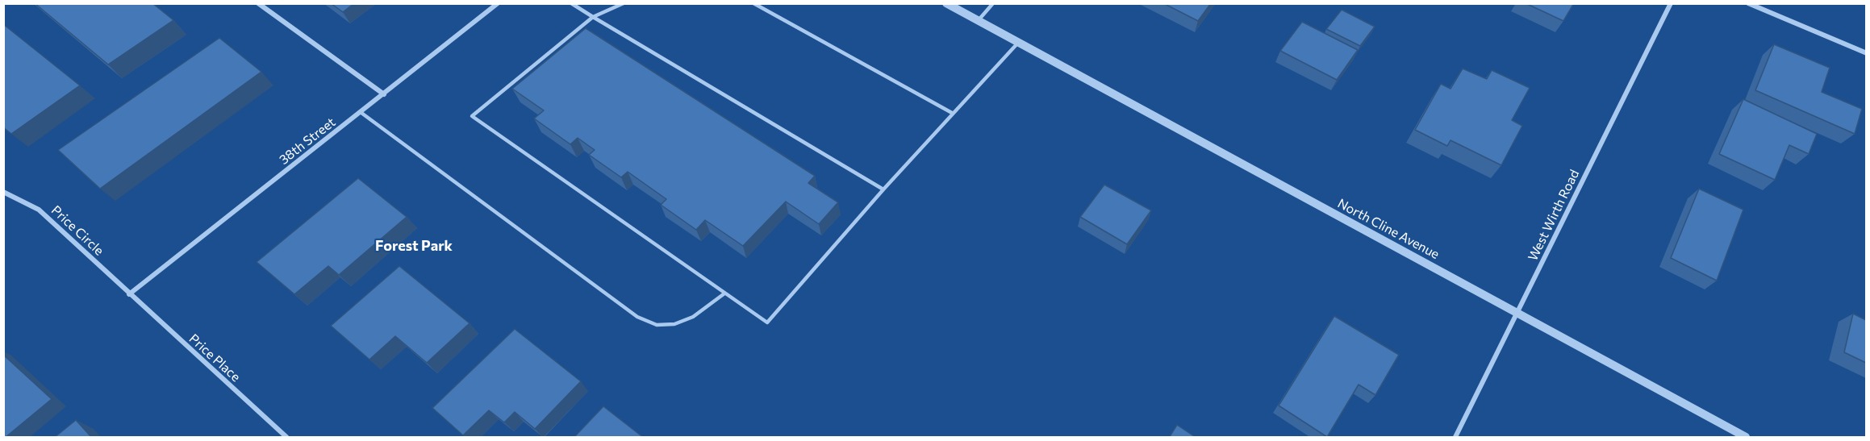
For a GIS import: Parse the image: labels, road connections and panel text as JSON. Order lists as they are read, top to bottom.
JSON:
{
  "streets": {
    "street": [
      "38th Street",
      "West Wirth Road",
      "North Cline Avenue",
      "Price Circle",
      "Price Place"
    ]
  },
  "crossings": [
    ["38th Street", "Price Circle"],
    ["38th Street", "Price Place"],
    ["West Wirth Road", "North Cline Avenue"],
    ["Price Circle", "Price Place"]
  ],
  "districts": ["Forest Park"]
}
